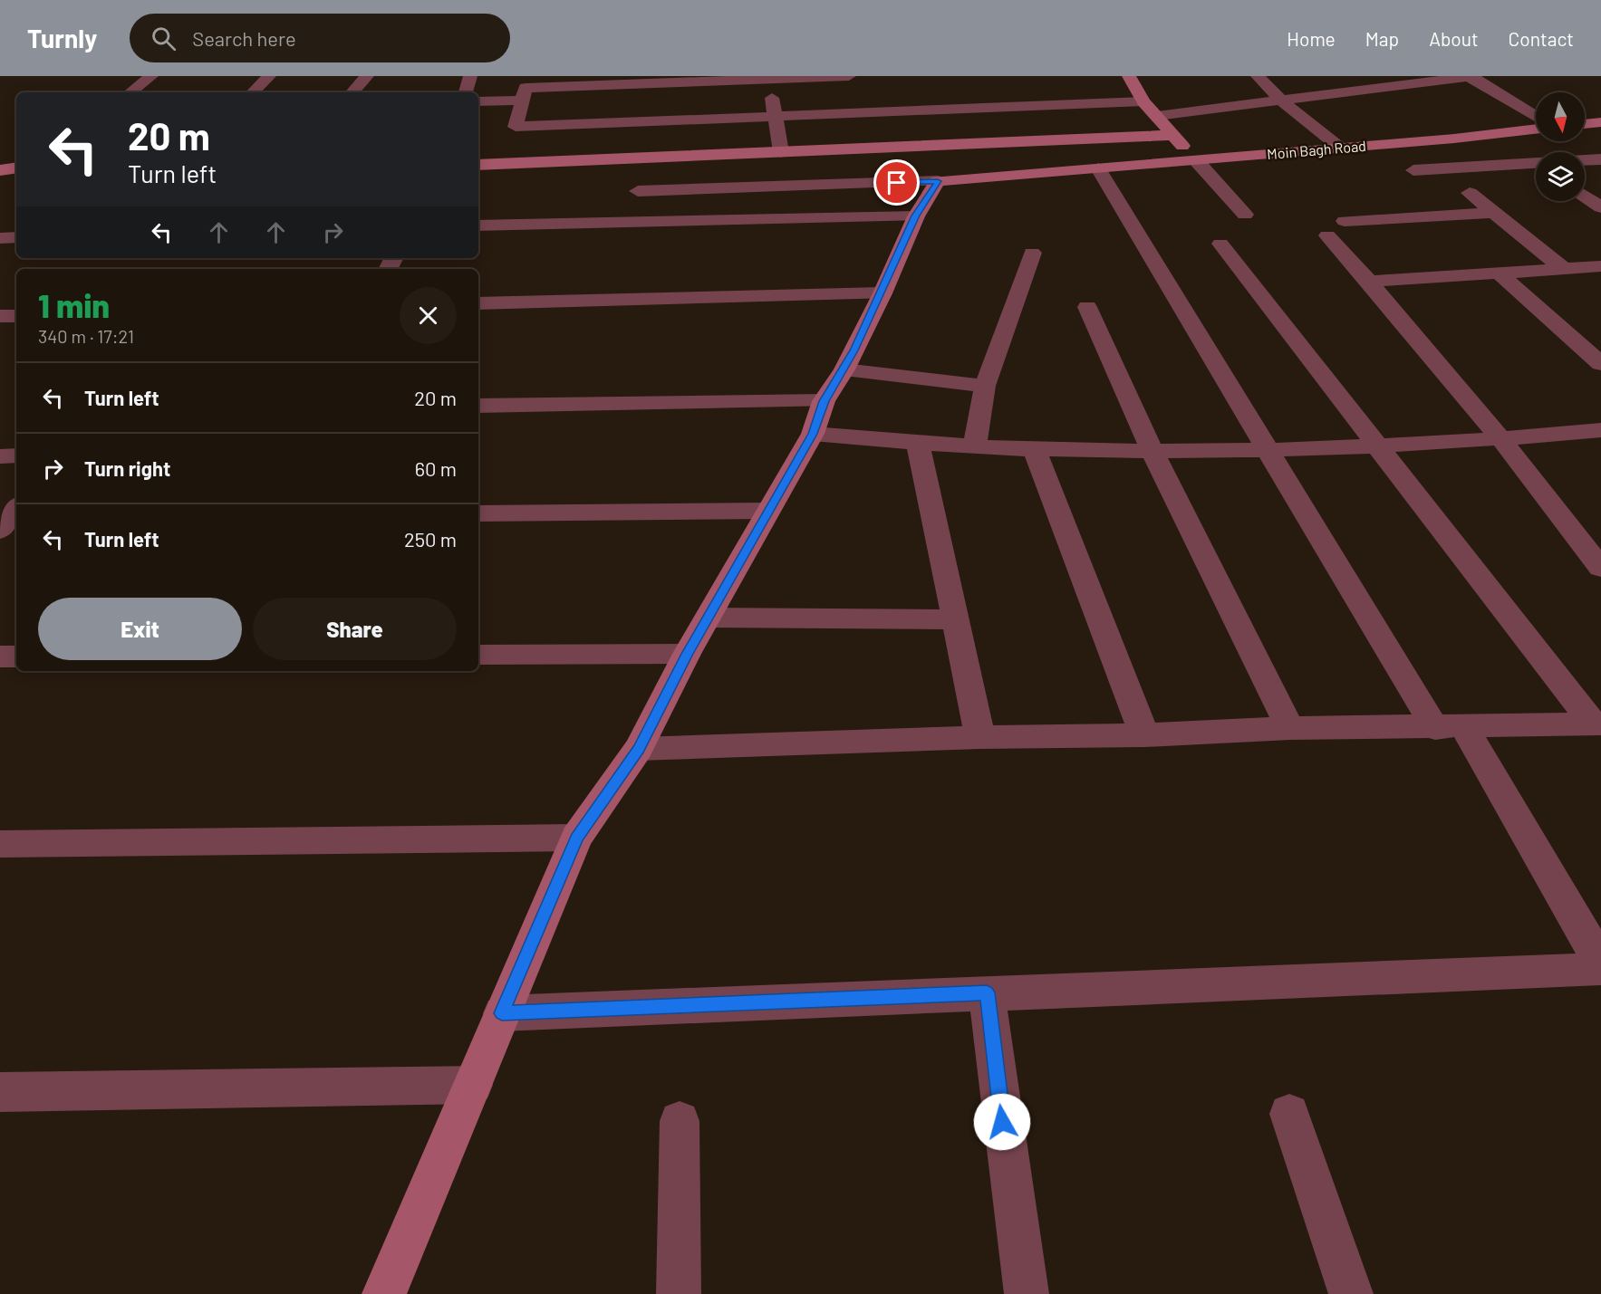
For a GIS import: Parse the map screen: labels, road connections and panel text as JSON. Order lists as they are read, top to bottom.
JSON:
{
  "streets": {
    "street": ["Moin Bagh Road"]
  },
  "north": "bottom",
  "page": {
    "header": "Turnly",
    "search": "Search here",
    "nav": [
      "Home",
      "Map",
      "About",
      "Contact"
    ],
    "turn": ["20 m", "Turn left"],
    "heading": ["1 min", "340 m · 17:21"],
    "list": [
      {
        "name": "Turn left",
        "value": "20 m"
      },
      {
        "name": "Turn right",
        "value": "60 m"
      },
      {
        "name": "Turn left",
        "value": "250 m"
      }
    ],
    "buttons": ["Exit", "Share"]
  }
}
